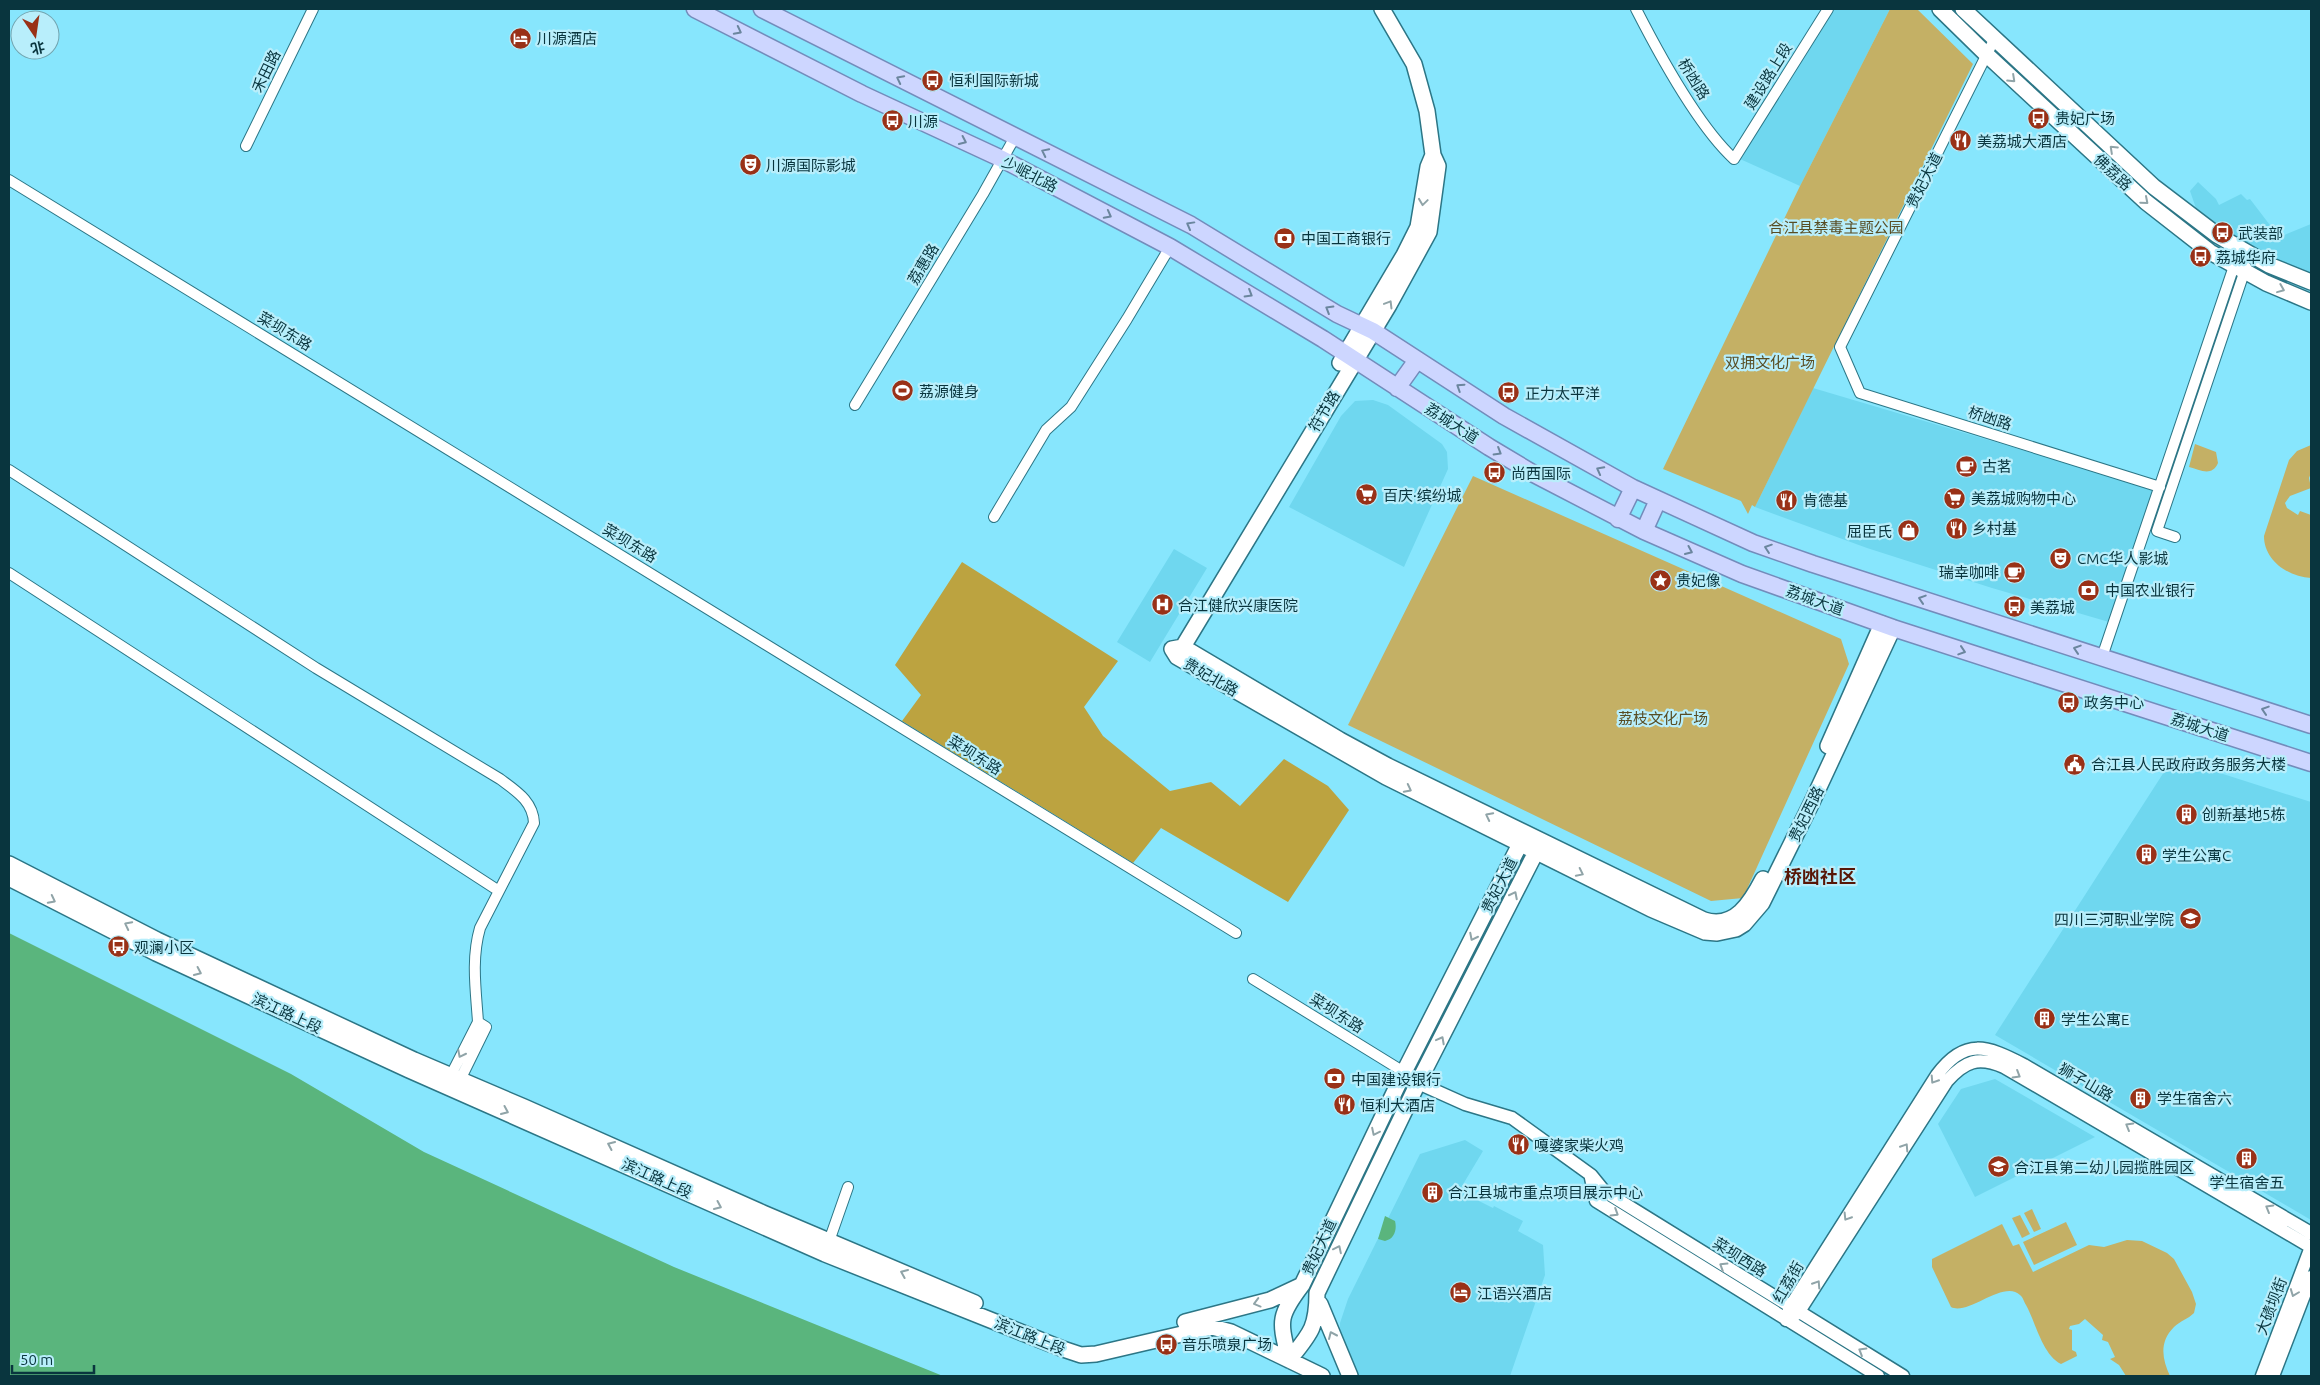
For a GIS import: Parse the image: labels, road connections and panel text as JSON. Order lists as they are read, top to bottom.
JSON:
{
  "streets": {
    "main road": [
      "佛荔路",
      "少岷北路",
      "贵妃大道",
      "符节路",
      "荔城大道",
      "贵妃北路",
      "贵妃西路",
      "滨江路上段"
    ],
    "street": [
      "禾田路",
      "建设路上段",
      "桥凼路",
      "荔惠路",
      "菜坝东路",
      "狮子山路",
      "菜坝西路",
      "红荔街",
      "大碛坝街"
    ]
  },
  "crossings": [
    ["建设路上段", "桥凼路"],
    ["桥凼路", "贵妃大道"],
    ["佛荔路", "贵妃大道"],
    ["少岷北路", "荔惠路"],
    ["少岷北路", "符节路"],
    ["少岷北路", "荔城大道"],
    ["贵妃大道", "菜坝东路"],
    ["贵妃大道", "贵妃北路"],
    ["贵妃大道", "贵妃西路"],
    ["贵妃大道", "滨江路上段"],
    ["贵妃大道", "菜坝西路"],
    ["菜坝东路", "菜坝西路"],
    ["符节路", "荔城大道"],
    ["符节路", "贵妃北路"],
    ["荔城大道", "贵妃西路"],
    ["贵妃北路", "贵妃西路"],
    ["狮子山路", "红荔街"],
    ["狮子山路", "大碛坝街"],
    ["菜坝西路", "红荔街"]
  ],
  "districts": ["桥凼社区"],
  "parks": ["合江县禁毒主题公园", "双拥文化广场", "荔枝文化广场"],
  "places": {
    "hotel": ["川源酒店", "江语兴酒店"],
    "bus stop": [
      "恒利国际新城",
      "贵妃广场",
      "川源",
      "武装部",
      "荔城华府",
      "正力太平洋",
      "尚西国际",
      "美荔城",
      "政务中心",
      "观澜小区",
      "音乐喷泉广场"
    ],
    "restaurant": [
      "美荔城大酒店",
      "肯德基",
      "乡村基",
      "恒利大酒店",
      "嘎婆家柴火鸡"
    ],
    "theatre": ["川源国际影城", "CMC华人影城"],
    "bank": ["中国工商银行", "中国农业银行", "中国建设银行"],
    "sports": ["荔源健身"],
    "cafe": ["古茗", "瑞幸咖啡"],
    "supermarket": ["百庆·缤纷城", "美荔城购物中心"],
    "shop": ["屈臣氏"],
    "place": ["贵妃像"],
    "hospital": ["合江健欣兴康医院"],
    "public building": ["合江县人民政府政务服务大楼"],
    "building": [
      "创新基地5栋",
      "学生公寓C",
      "学生公寓E",
      "学生宿舍六",
      "学生宿舍五",
      "合江县城市重点项目展示中心"
    ],
    "school or university": ["四川三河职业学院", "合江县第二幼儿园揽胜园区"]
  },
  "scale_bar": "50 m",
  "north": "bottom"
}
